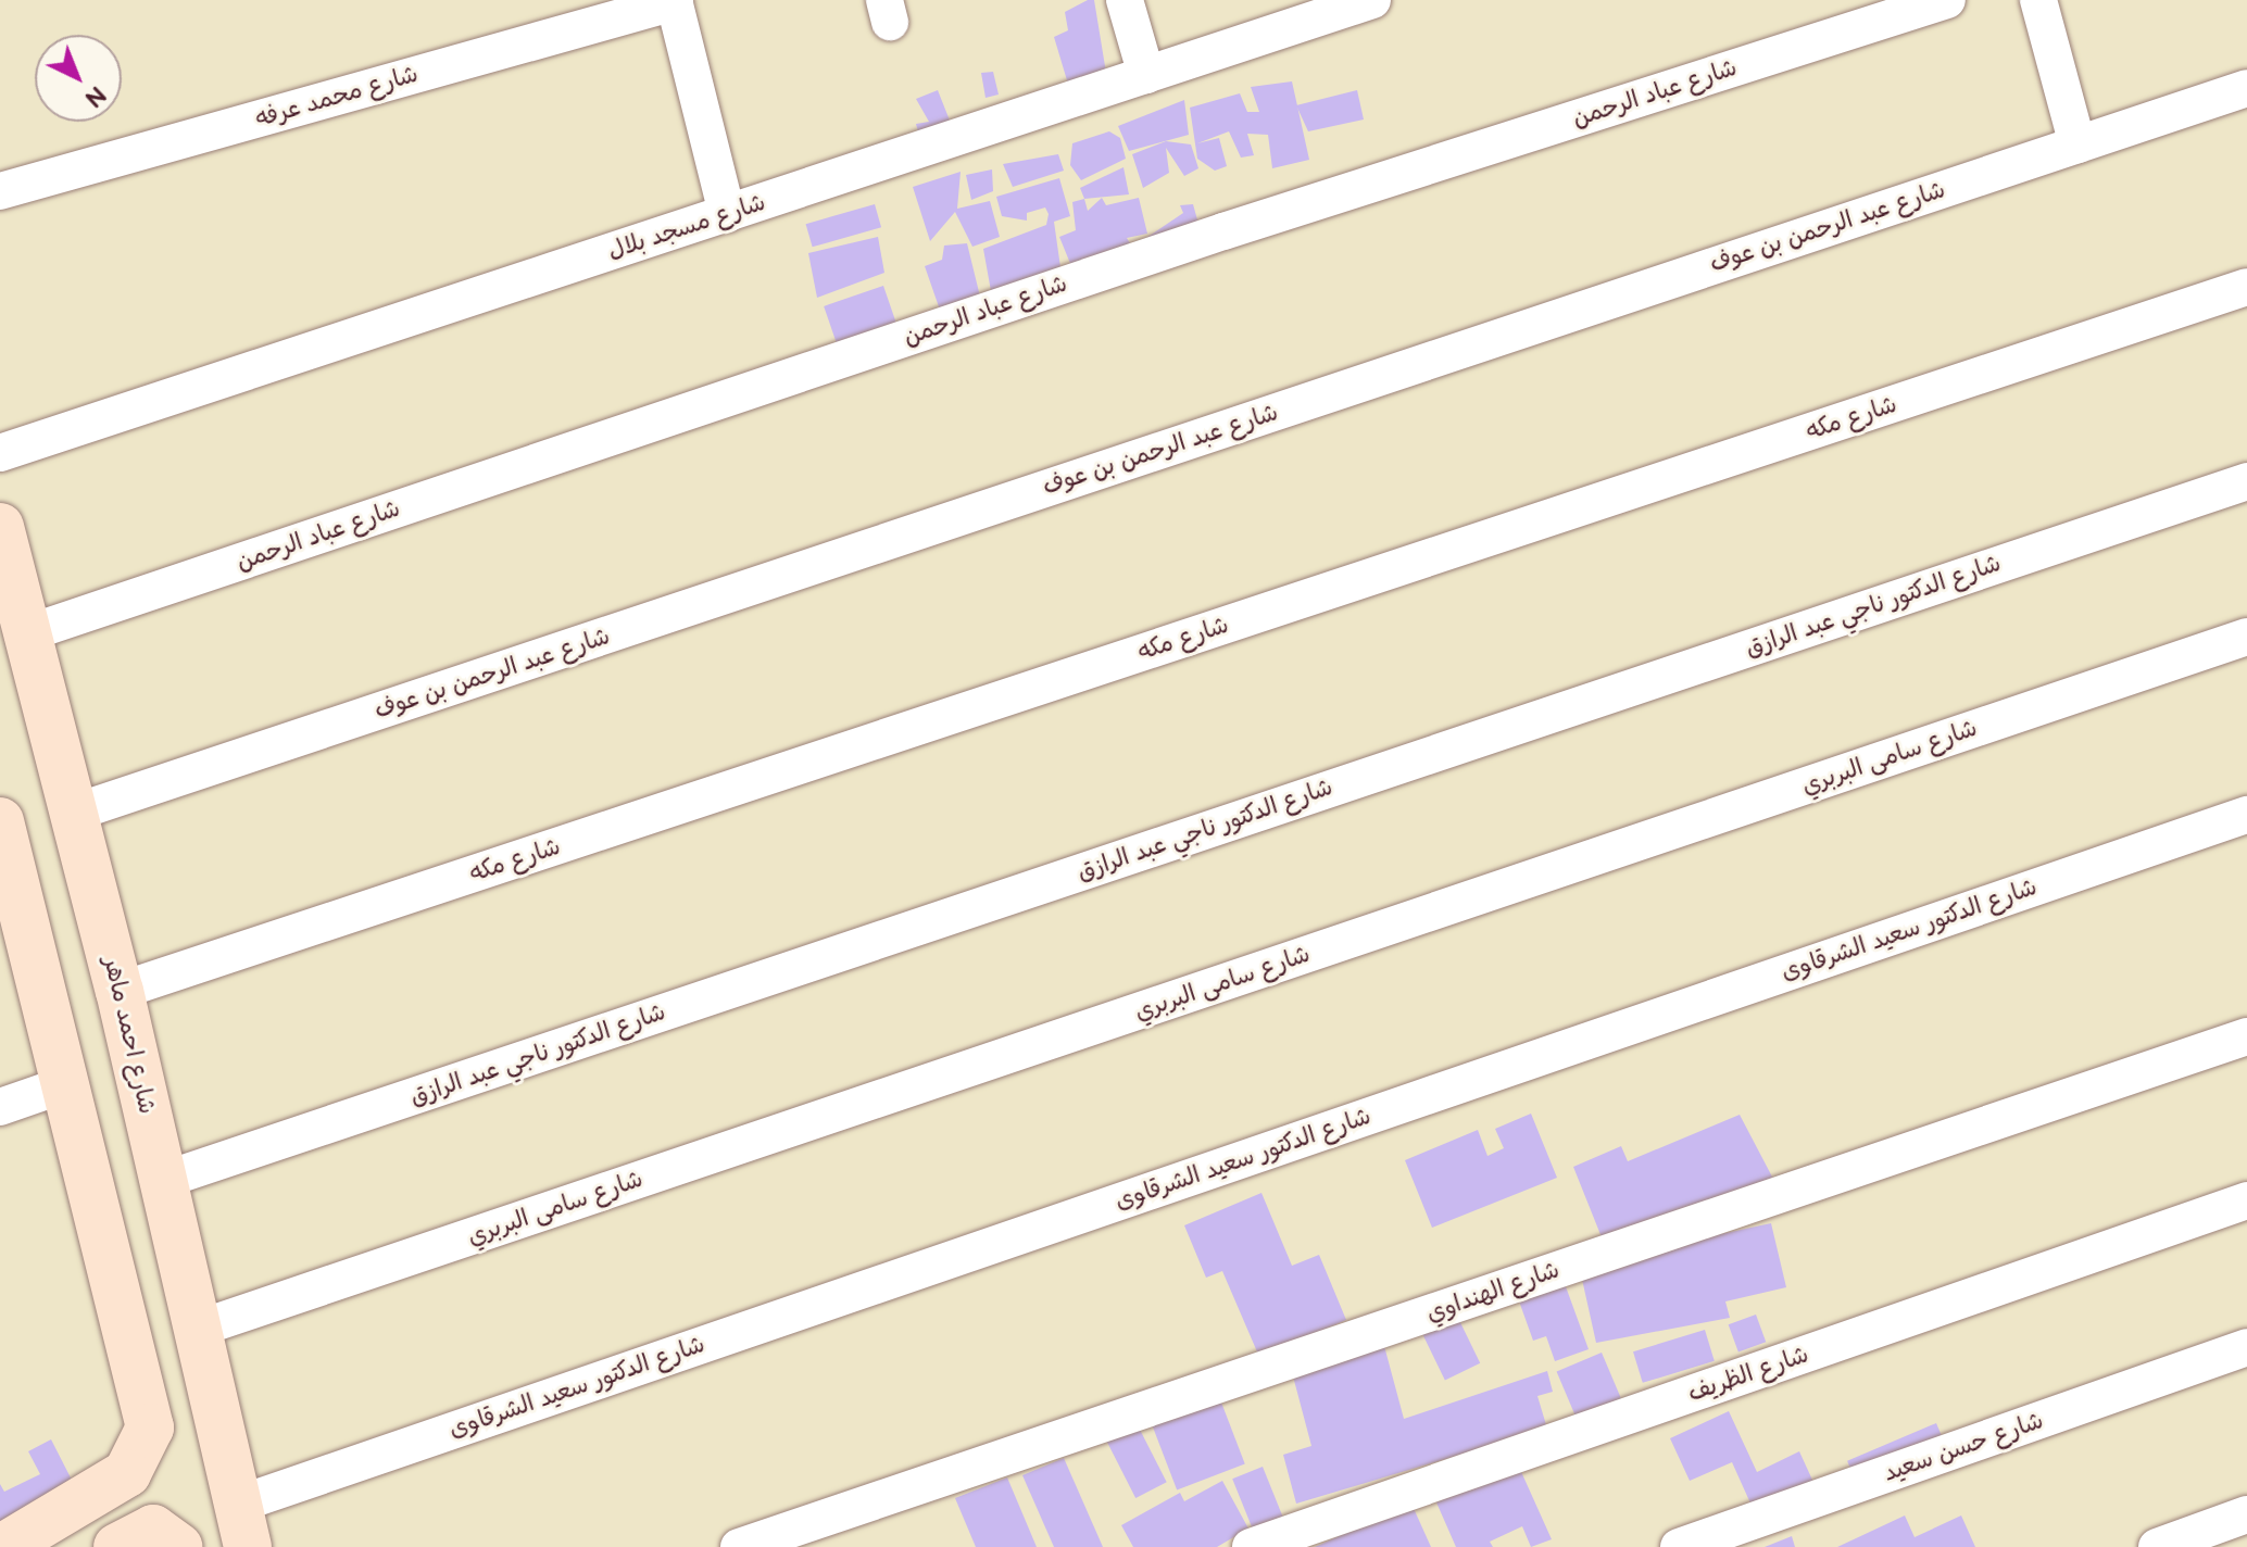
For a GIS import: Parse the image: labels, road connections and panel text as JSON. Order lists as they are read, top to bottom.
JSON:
{
  "streets": {
    "main road": ["شارع احمد ماهر"],
    "street": [
      "شارع عباد الرحمن",
      "شارع محمد عرفه",
      "شارع مسجد بلال",
      "شارع عبد الرحمن بن عوف",
      "شارع مكه",
      "شارع الدكتور ناجي عبد الرازق",
      "شارع سامى البربري",
      "شارع الدكتور سعيد الشرقاوى",
      "شارع الهنداوي",
      "شارع الظريف",
      "شارع حسن سعيد"
    ]
  },
  "crossings": [
    ["شارع عباد الرحمن", "شارع احمد ماهر"],
    ["شارع عبد الرحمن بن عوف", "شارع احمد ماهر"],
    ["شارع مكه", "شارع احمد ماهر"],
    ["شارع الدكتور ناجي عبد الرازق", "شارع احمد ماهر"],
    ["شارع سامى البربري", "شارع احمد ماهر"],
    ["شارع الدكتور سعيد الشرقاوى", "شارع احمد ماهر"]
  ],
  "north": "bottom right"
}
